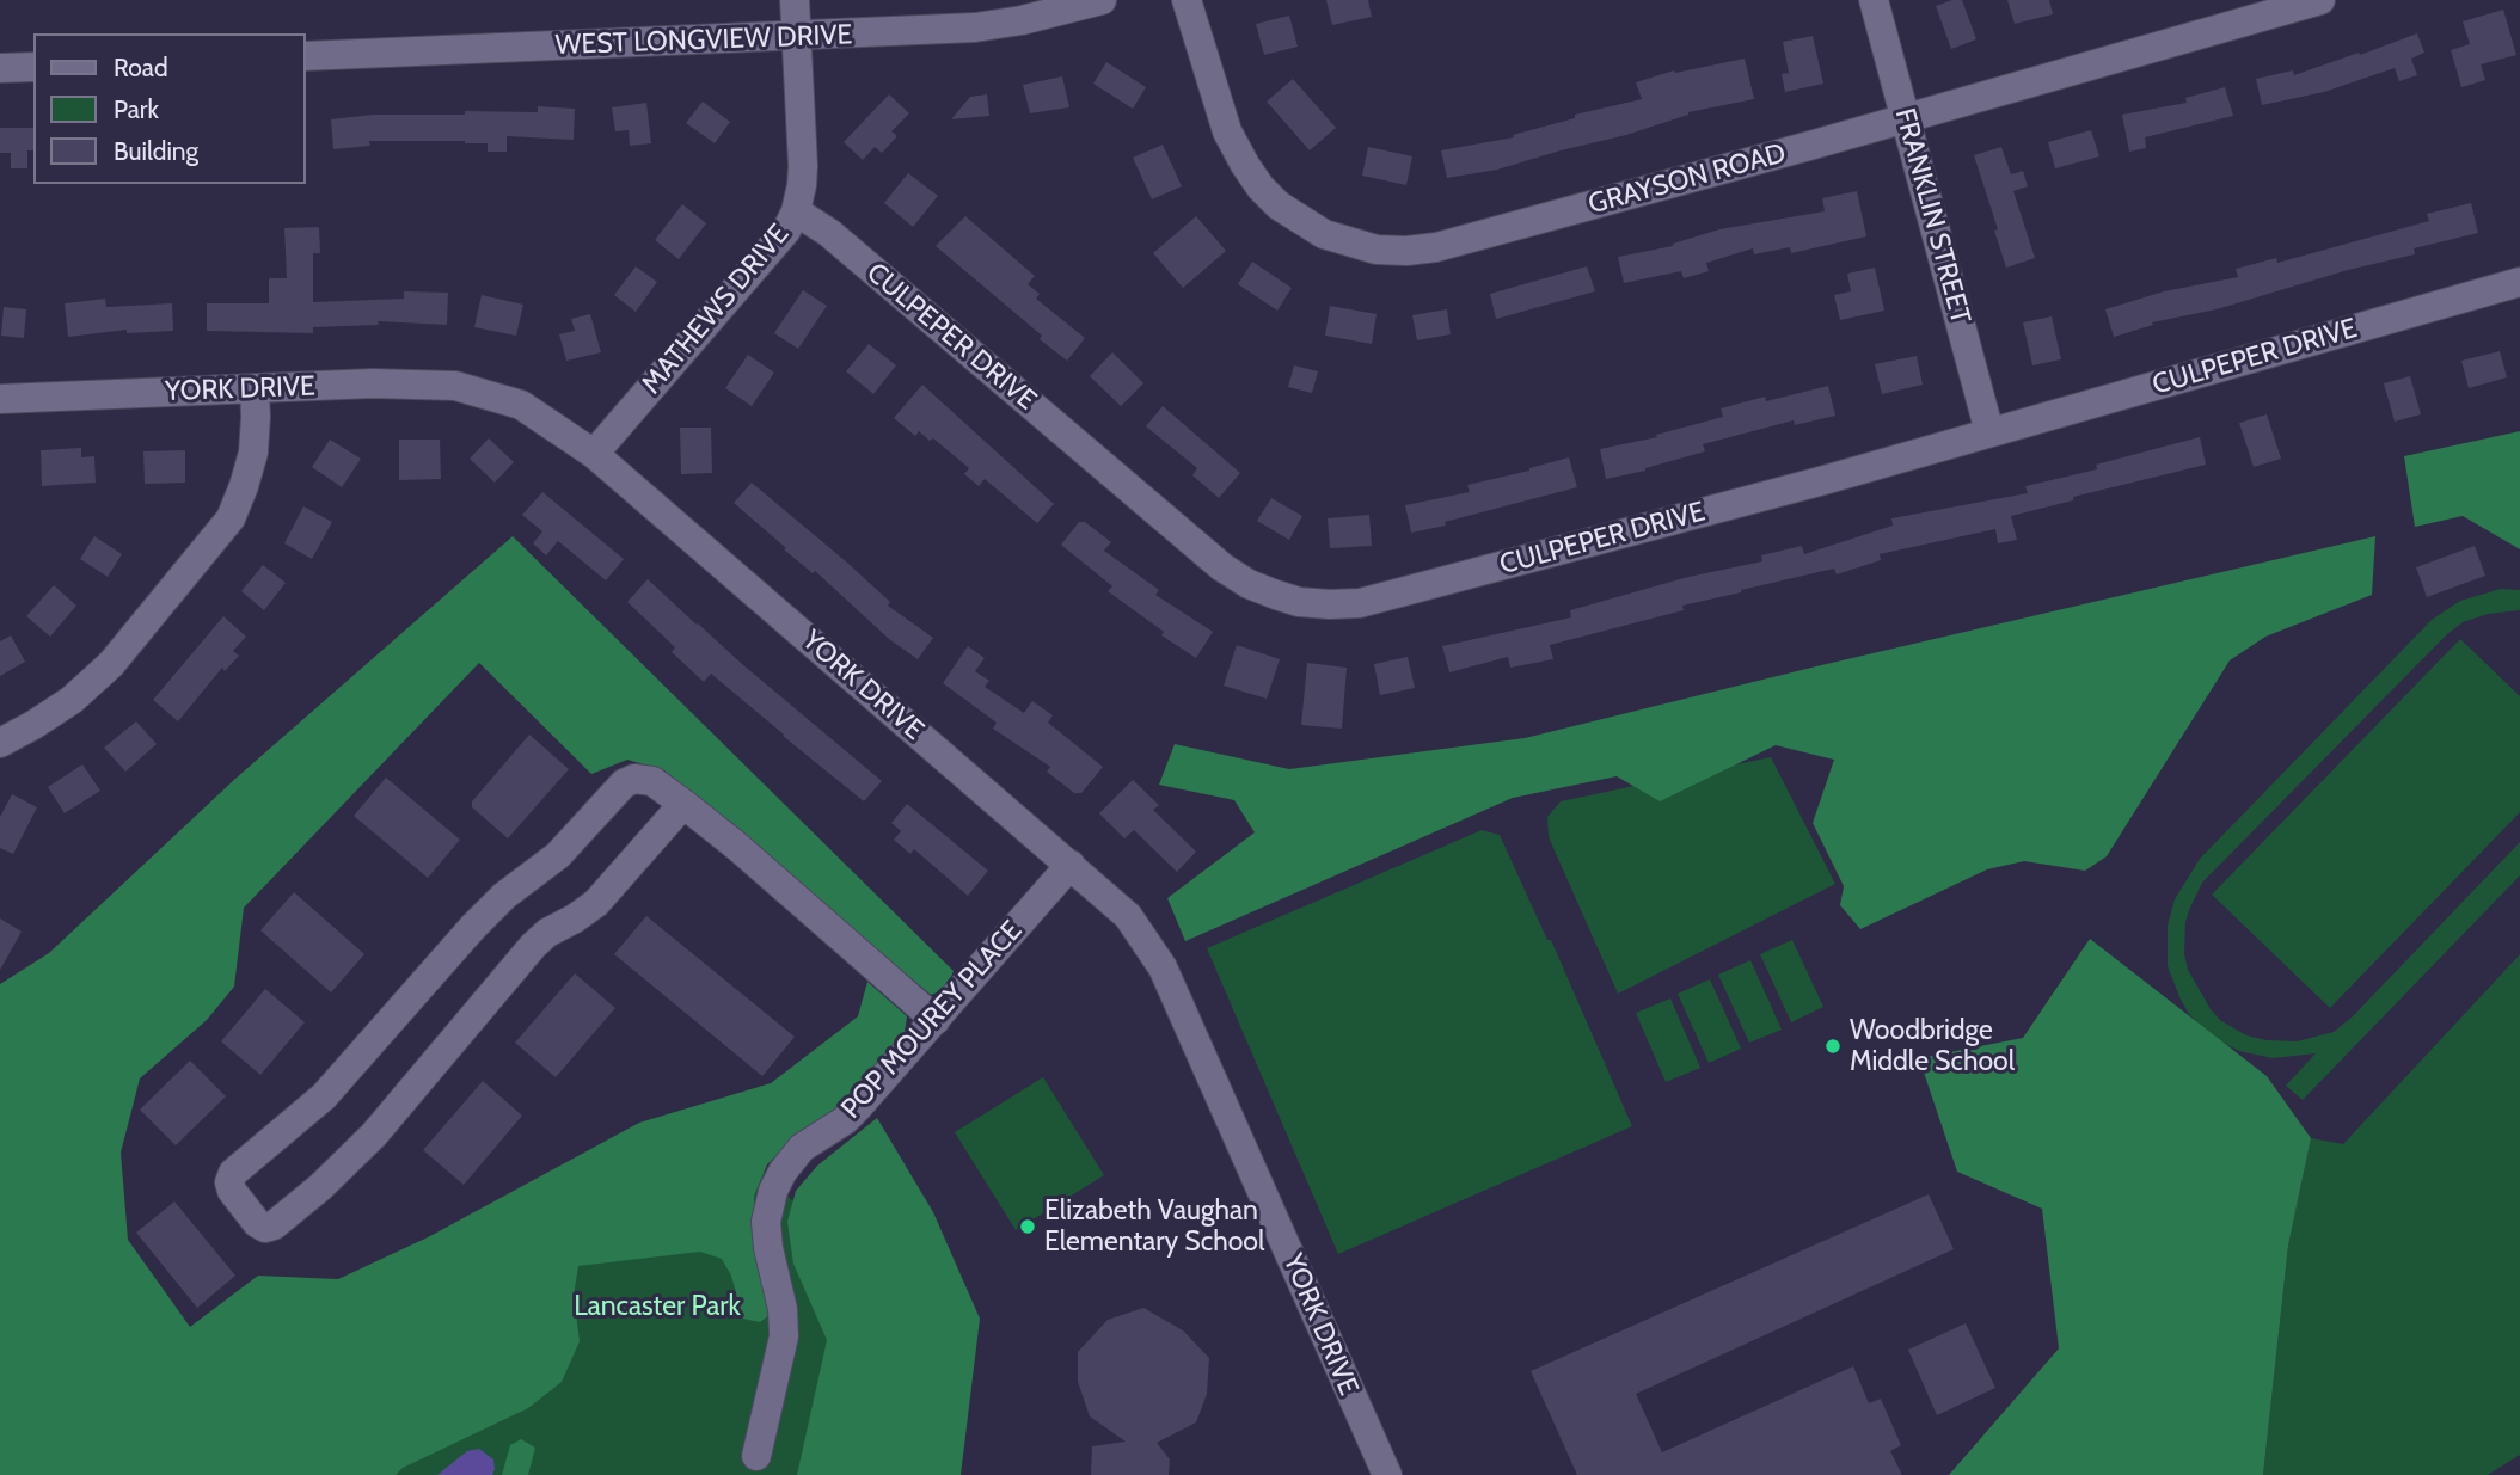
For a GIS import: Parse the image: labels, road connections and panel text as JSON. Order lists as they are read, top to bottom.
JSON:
{
  "streets": {
    "street": [
      "WEST LONGVIEW DRIVE",
      "GRAYSON ROAD",
      "FRANKLIN STREET",
      "MATHEWS DRIVE",
      "CULPEPER DRIVE",
      "YORK DRIVE",
      "POP MOUREY PLACE"
    ]
  },
  "crossings": [
    ["WEST LONGVIEW DRIVE", "MATHEWS DRIVE"],
    ["GRAYSON ROAD", "FRANKLIN STREET"],
    ["FRANKLIN STREET", "CULPEPER DRIVE"],
    ["MATHEWS DRIVE", "CULPEPER DRIVE"],
    ["MATHEWS DRIVE", "YORK DRIVE"],
    ["YORK DRIVE", "POP MOUREY PLACE"]
  ],
  "parks": ["Lancaster Park"],
  "places": ["Woodbridge Middle School", "Elizabeth Vaughan Elementary School"],
  "legend": ["Road", "Park", "Building"]
}
